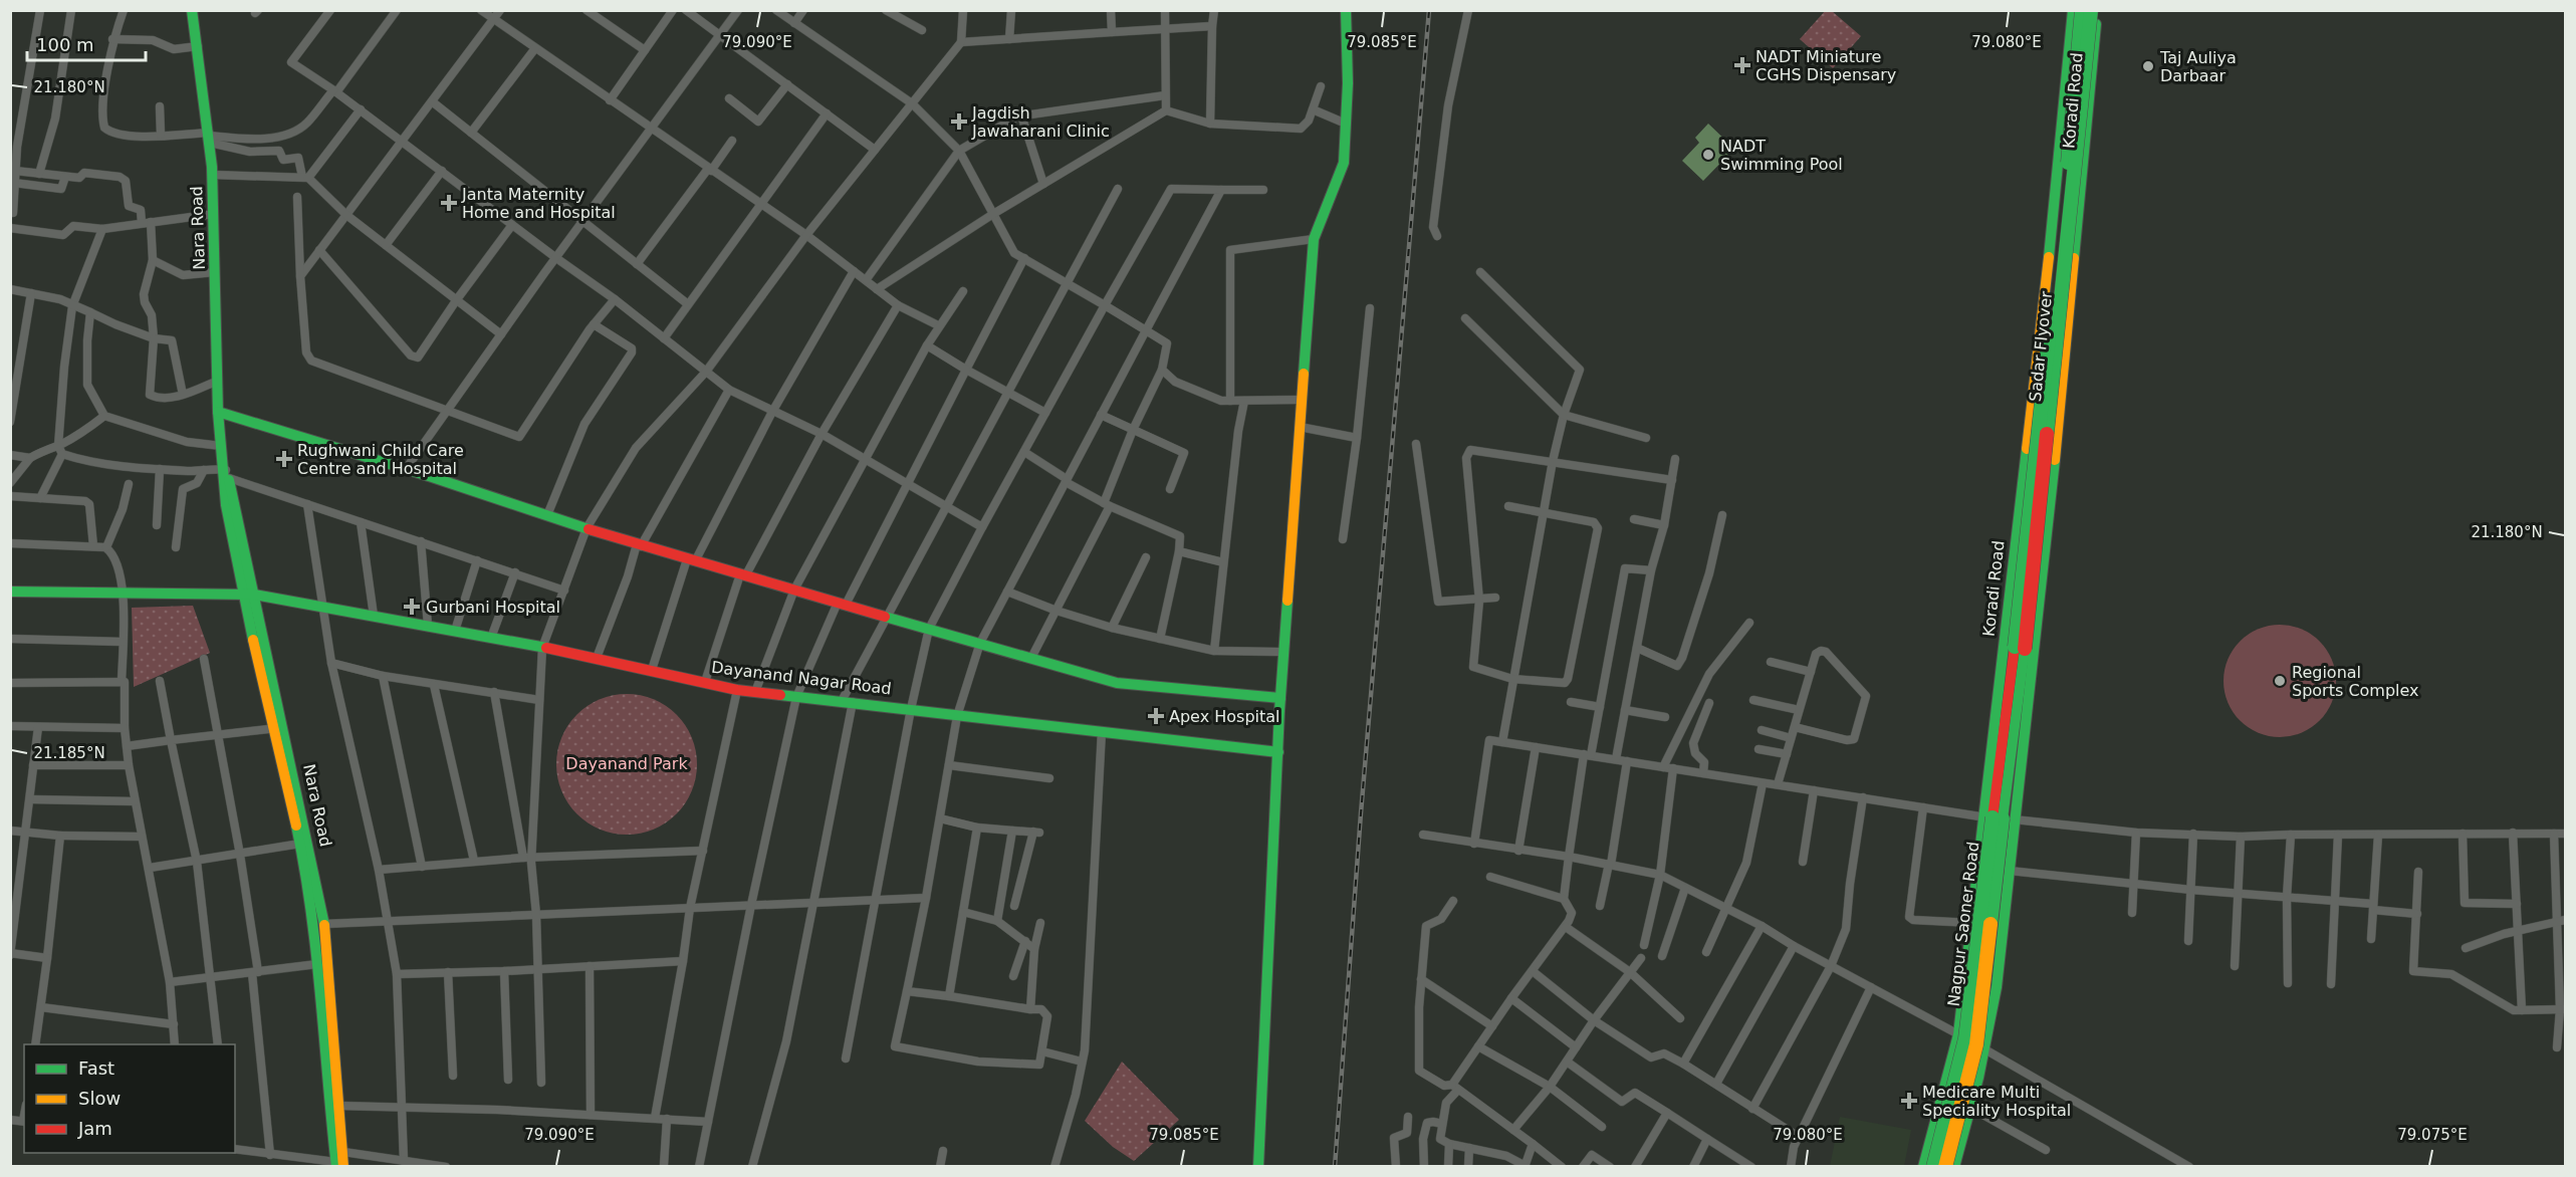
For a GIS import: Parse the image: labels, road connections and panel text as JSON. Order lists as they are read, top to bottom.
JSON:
{
  "streets": {
    "main road": [
      "Koradi Road",
      "Nara Road",
      "Sadar Flyover",
      "Dayanand Nagar Road",
      "Nagpur Saoner Road"
    ]
  },
  "crossings": [
    ["Koradi Road", "Sadar Flyover"],
    ["Koradi Road", "Nagpur Saoner Road"],
    ["Nara Road", "Dayanand Nagar Road"],
    ["Sadar Flyover", "Nagpur Saoner Road"]
  ],
  "parks": ["Dayanand Park"],
  "places": {
    "health": [
      "NADT Miniature CGHS Dispensary",
      "Jagdish Jawaharani Clinic",
      "Janta Maternity Home and Hospital",
      "Rughwani Child Care Centre and Hospital",
      "Gurbani Hospital",
      "Apex Hospital",
      "Medicare Multi Speciality Hospital"
    ],
    "other": ["Taj Auliya Darbaar", "NADT Swimming Pool", "Regional Sports Complex"]
  },
  "legend": ["Fast", "Slow", "Jam"],
  "scale_bar": "100 m",
  "coordinates": [
    "79.090°E",
    "79.085°E",
    "79.080°E",
    "21.180°N",
    "21.185°N",
    "79.075°E"
  ]
}
